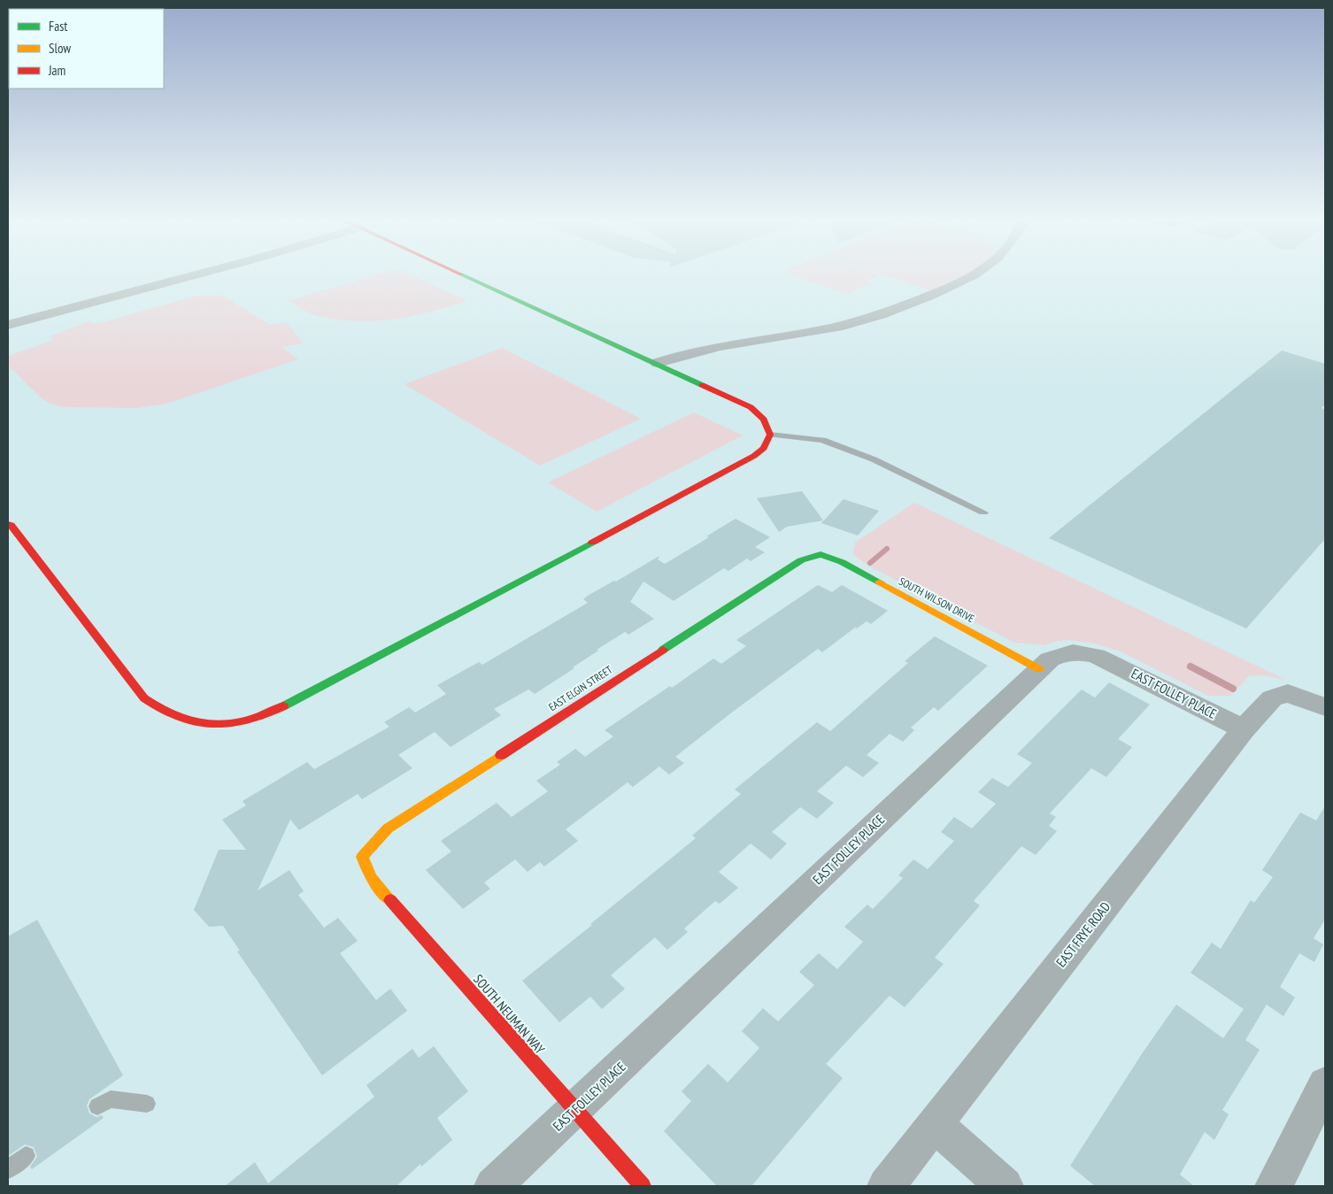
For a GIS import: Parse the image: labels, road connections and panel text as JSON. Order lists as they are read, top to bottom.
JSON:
{
  "streets": {
    "street": [
      "SOUTH WILSON DRIVE",
      "EAST ELGIN STREET",
      "EAST FOLLEY PLACE",
      "EAST FRYE ROAD",
      "SOUTH NEUMAN WAY"
    ]
  },
  "crossings": [
    ["SOUTH WILSON DRIVE", "EAST ELGIN STREET"],
    ["SOUTH WILSON DRIVE", "EAST FOLLEY PLACE"],
    ["EAST ELGIN STREET", "SOUTH NEUMAN WAY"],
    ["EAST FOLLEY PLACE", "EAST FRYE ROAD"],
    ["EAST FOLLEY PLACE", "SOUTH NEUMAN WAY"]
  ],
  "legend": ["Fast", "Slow", "Jam"]
}
